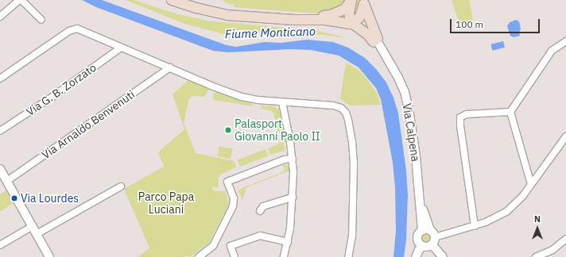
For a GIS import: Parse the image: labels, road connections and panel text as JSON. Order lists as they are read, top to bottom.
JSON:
{
  "streets": {
    "street": ["Via G. B. Zorzato", "Via Arnaldo Benvenuti", "Via Calpena"]
  },
  "water": ["Fiume Monticano"],
  "parks": ["Parco Papa Luciani"],
  "places": ["Palasport Giovanni Paolo II", "Via Lourdes"],
  "scale_bar": "100 m",
  "north": "top"
}
